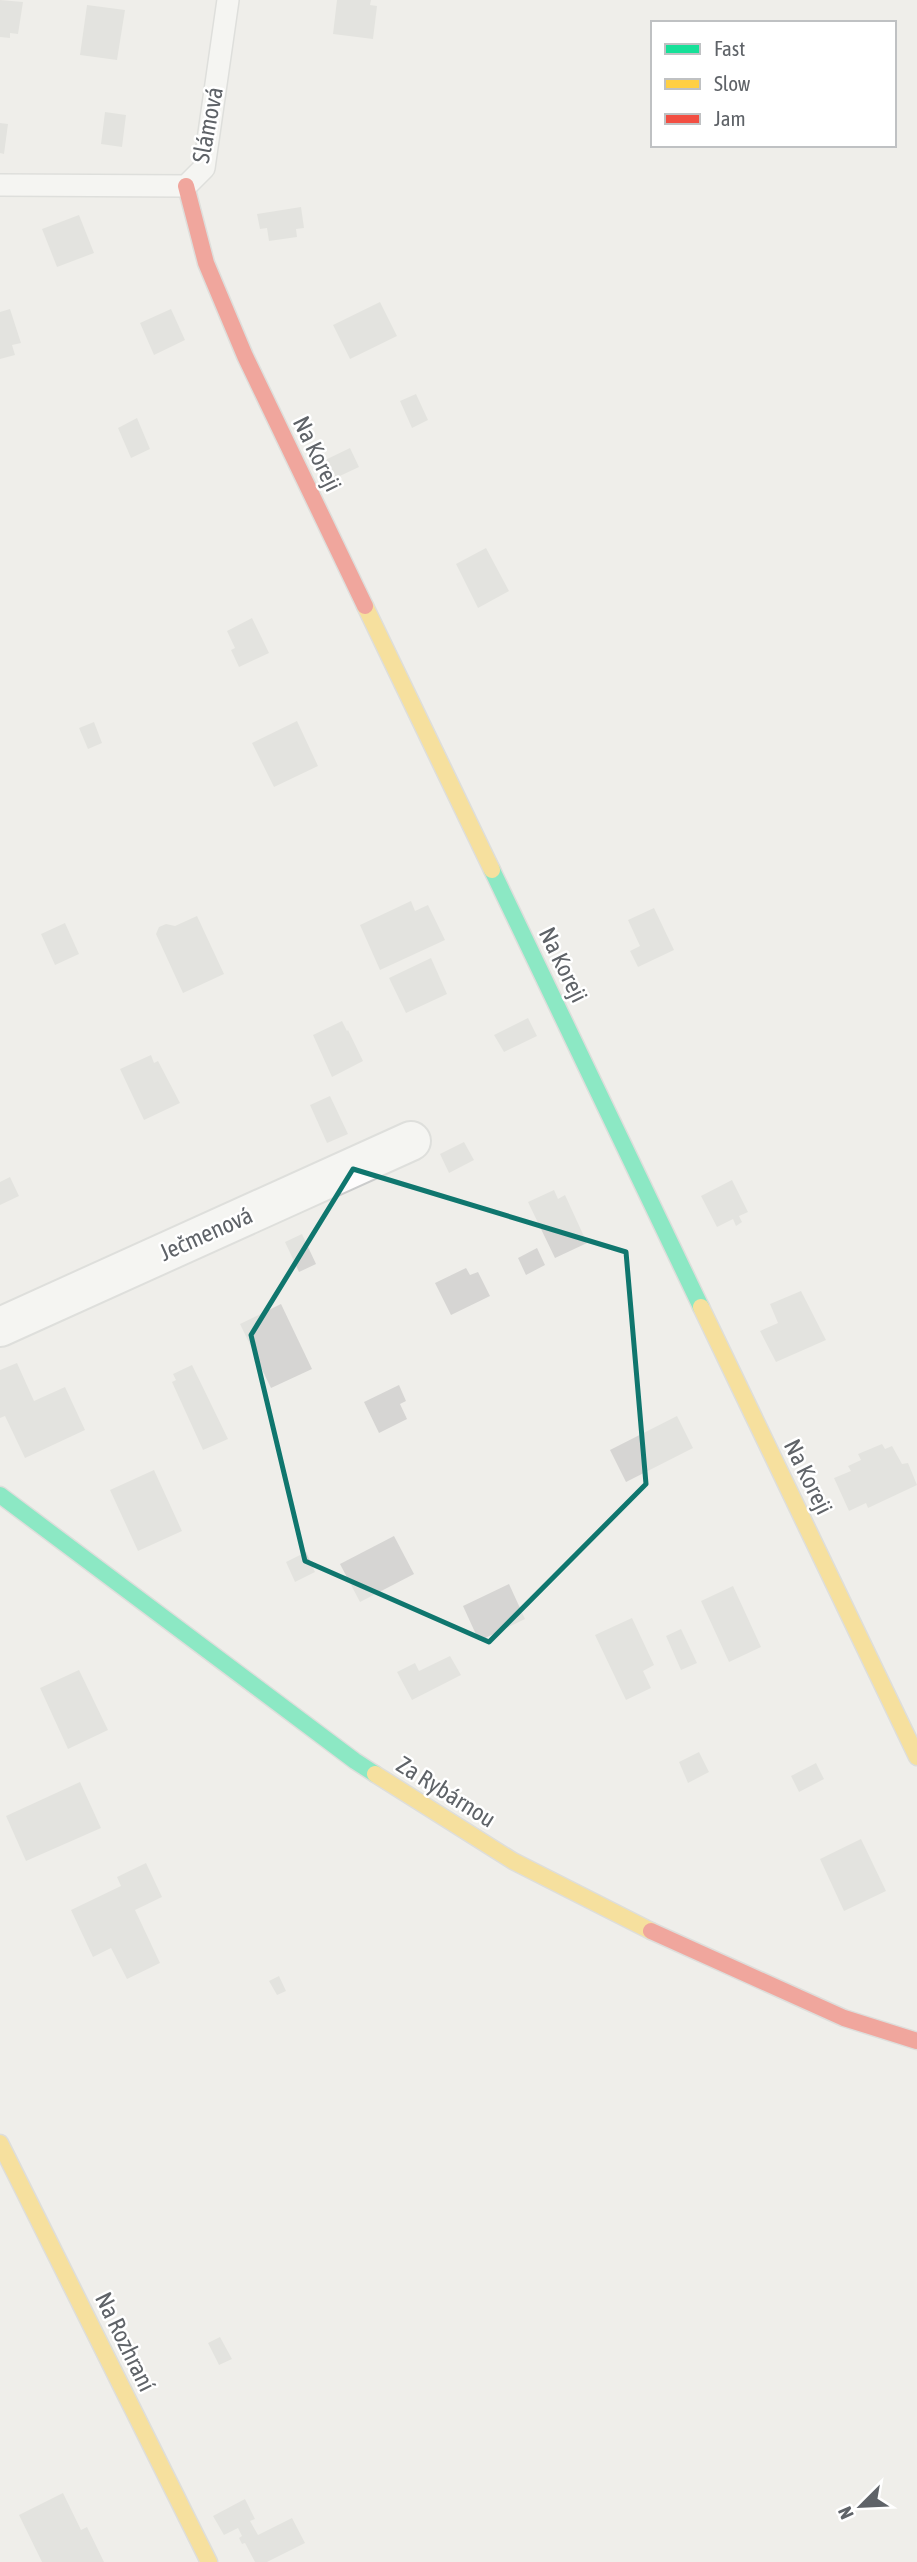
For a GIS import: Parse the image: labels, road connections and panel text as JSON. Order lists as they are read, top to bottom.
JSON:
{
  "streets": {
    "street": [
      "Na Koreji",
      "Ječmenová",
      "Za Rybárnou",
      "Na Rozhraní"
    ],
    "lane": ["Slámová"]
  },
  "crossings": [
    ["Slámová", "Na Koreji"]
  ],
  "legend": ["Fast", "Slow", "Jam"],
  "north": "bottom left"
}
